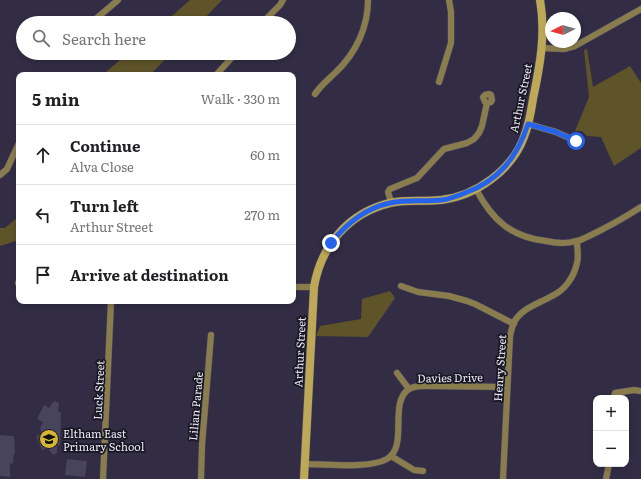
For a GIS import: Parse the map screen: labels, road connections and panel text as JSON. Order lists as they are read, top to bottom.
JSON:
{
  "streets": {
    "street": [
      "Arthur Street",
      "Henry Street",
      "Davies Drive",
      "Luck Street",
      "Lilian Parade"
    ]
  },
  "crossings": [
    ["Henry Street", "Davies Drive"]
  ],
  "places": {
    "school or university": ["Eltham East Primary School"]
  },
  "north": "left",
  "page": {
    "search": "Search here",
    "heading": ["5 min", "Walk · 330 m"],
    "list": [
      ["Continue", "Alva Close", "60 m"],
      ["Turn left", "Arthur Street", "270 m"],
      "Arrive at destination"
    ],
    "map_buttons": ["+", "−"]
  }
}
